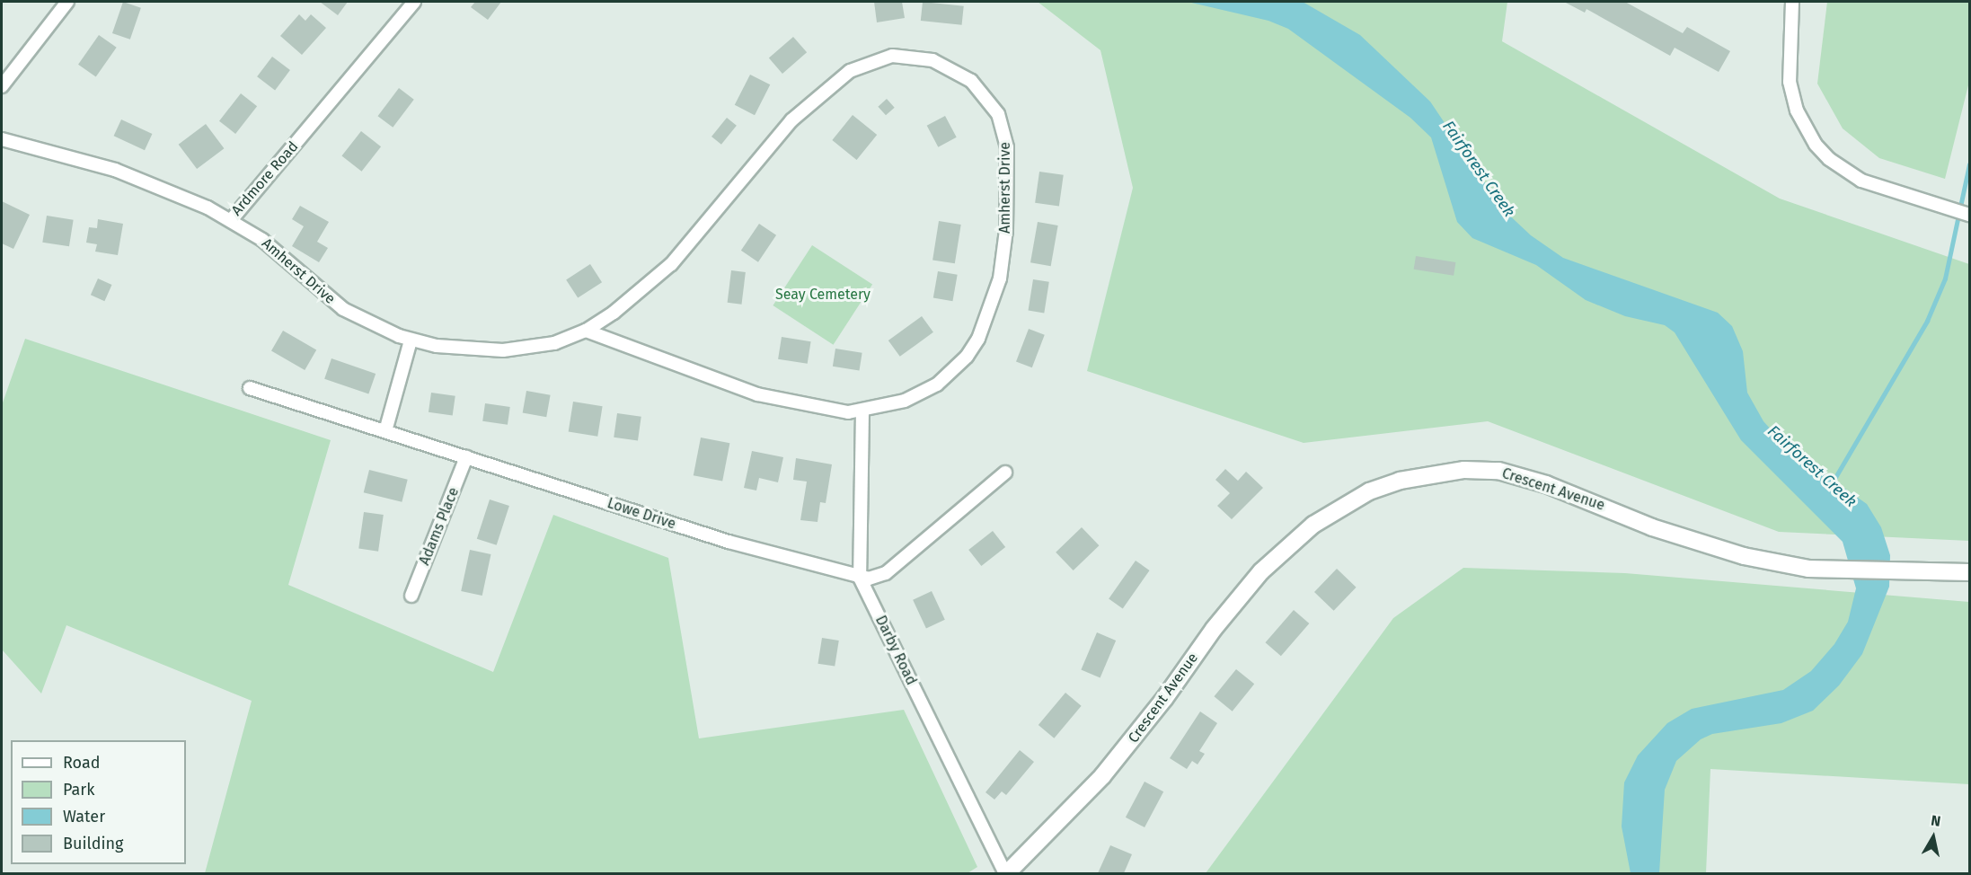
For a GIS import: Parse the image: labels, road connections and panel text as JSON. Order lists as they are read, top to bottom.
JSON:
{
  "streets": {
    "street": [
      "Ardmore Road",
      "Amherst Drive",
      "Crescent Avenue",
      "Lowe Drive",
      "Adams Place",
      "Darby Road"
    ]
  },
  "crossings": [
    ["Ardmore Road", "Amherst Drive"],
    ["Amherst Drive", "Darby Road"],
    ["Crescent Avenue", "Darby Road"],
    ["Lowe Drive", "Adams Place"],
    ["Lowe Drive", "Darby Road"]
  ],
  "water": ["Fairforest Creek"],
  "parks": ["Seay Cemetery"],
  "legend": [
    "Road",
    "Park",
    "Water",
    "Building"
  ],
  "north": "top"
}
